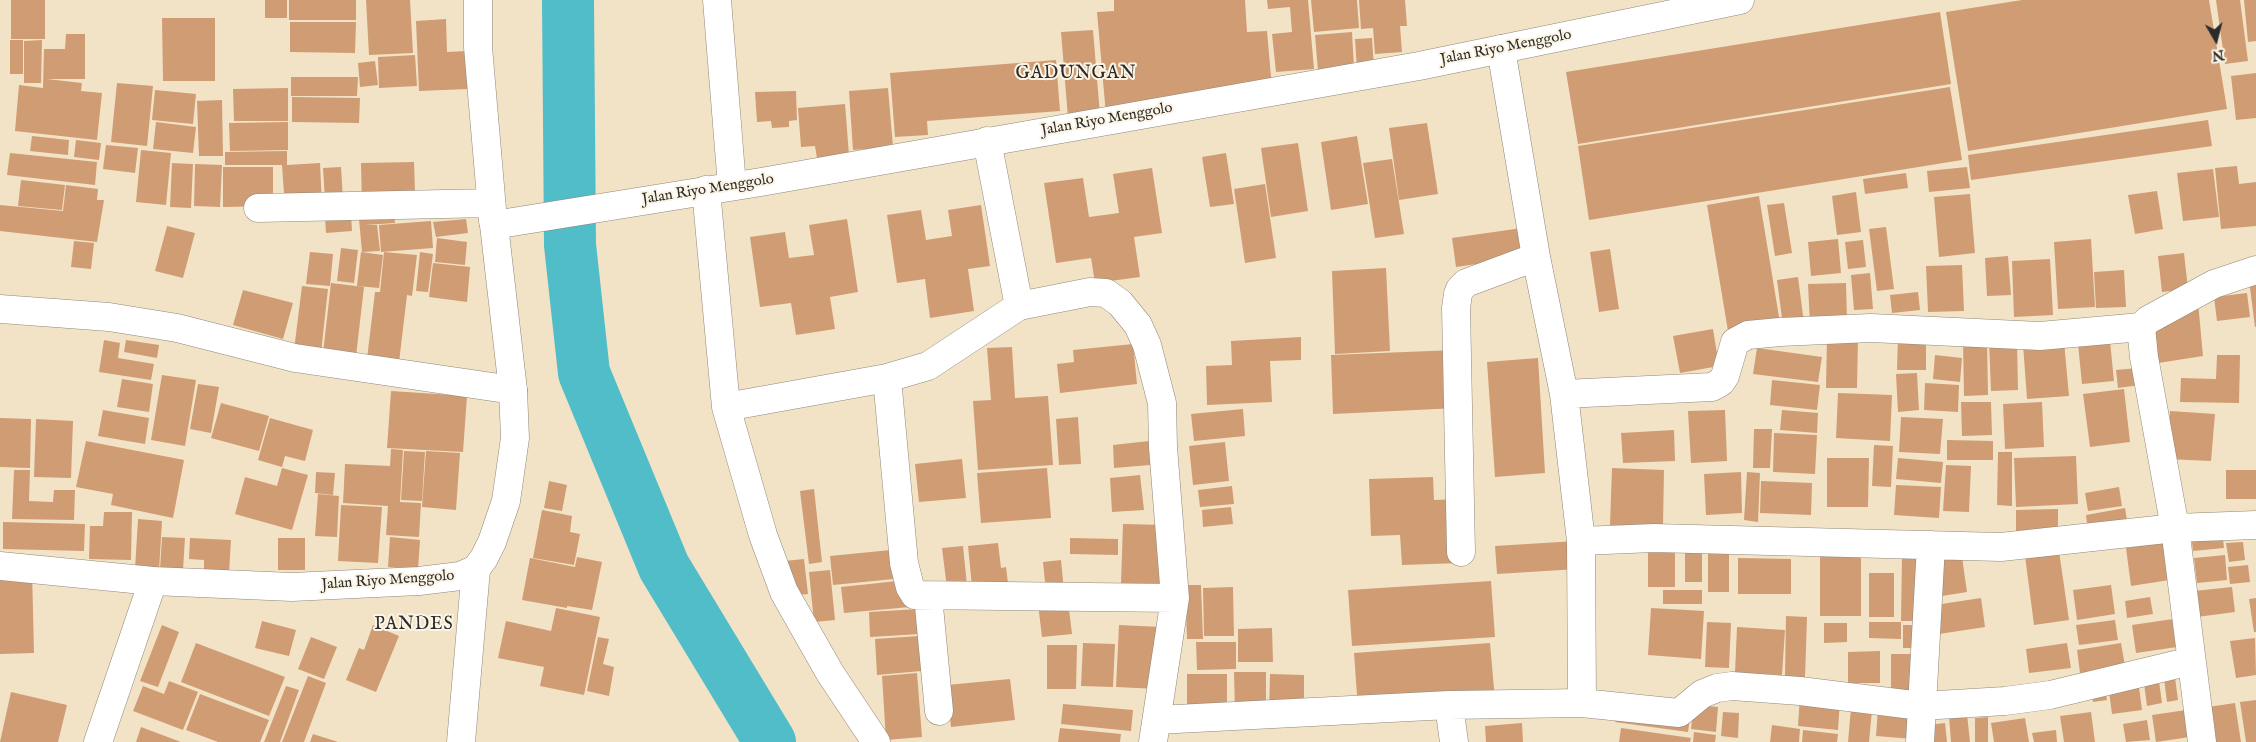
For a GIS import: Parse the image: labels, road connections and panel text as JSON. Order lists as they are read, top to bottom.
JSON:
{
  "streets": {
    "street": ["Jalan Riyo Menggolo"]
  },
  "districts": ["GADUNGAN", "PANDES"],
  "north": "bottom"
}
